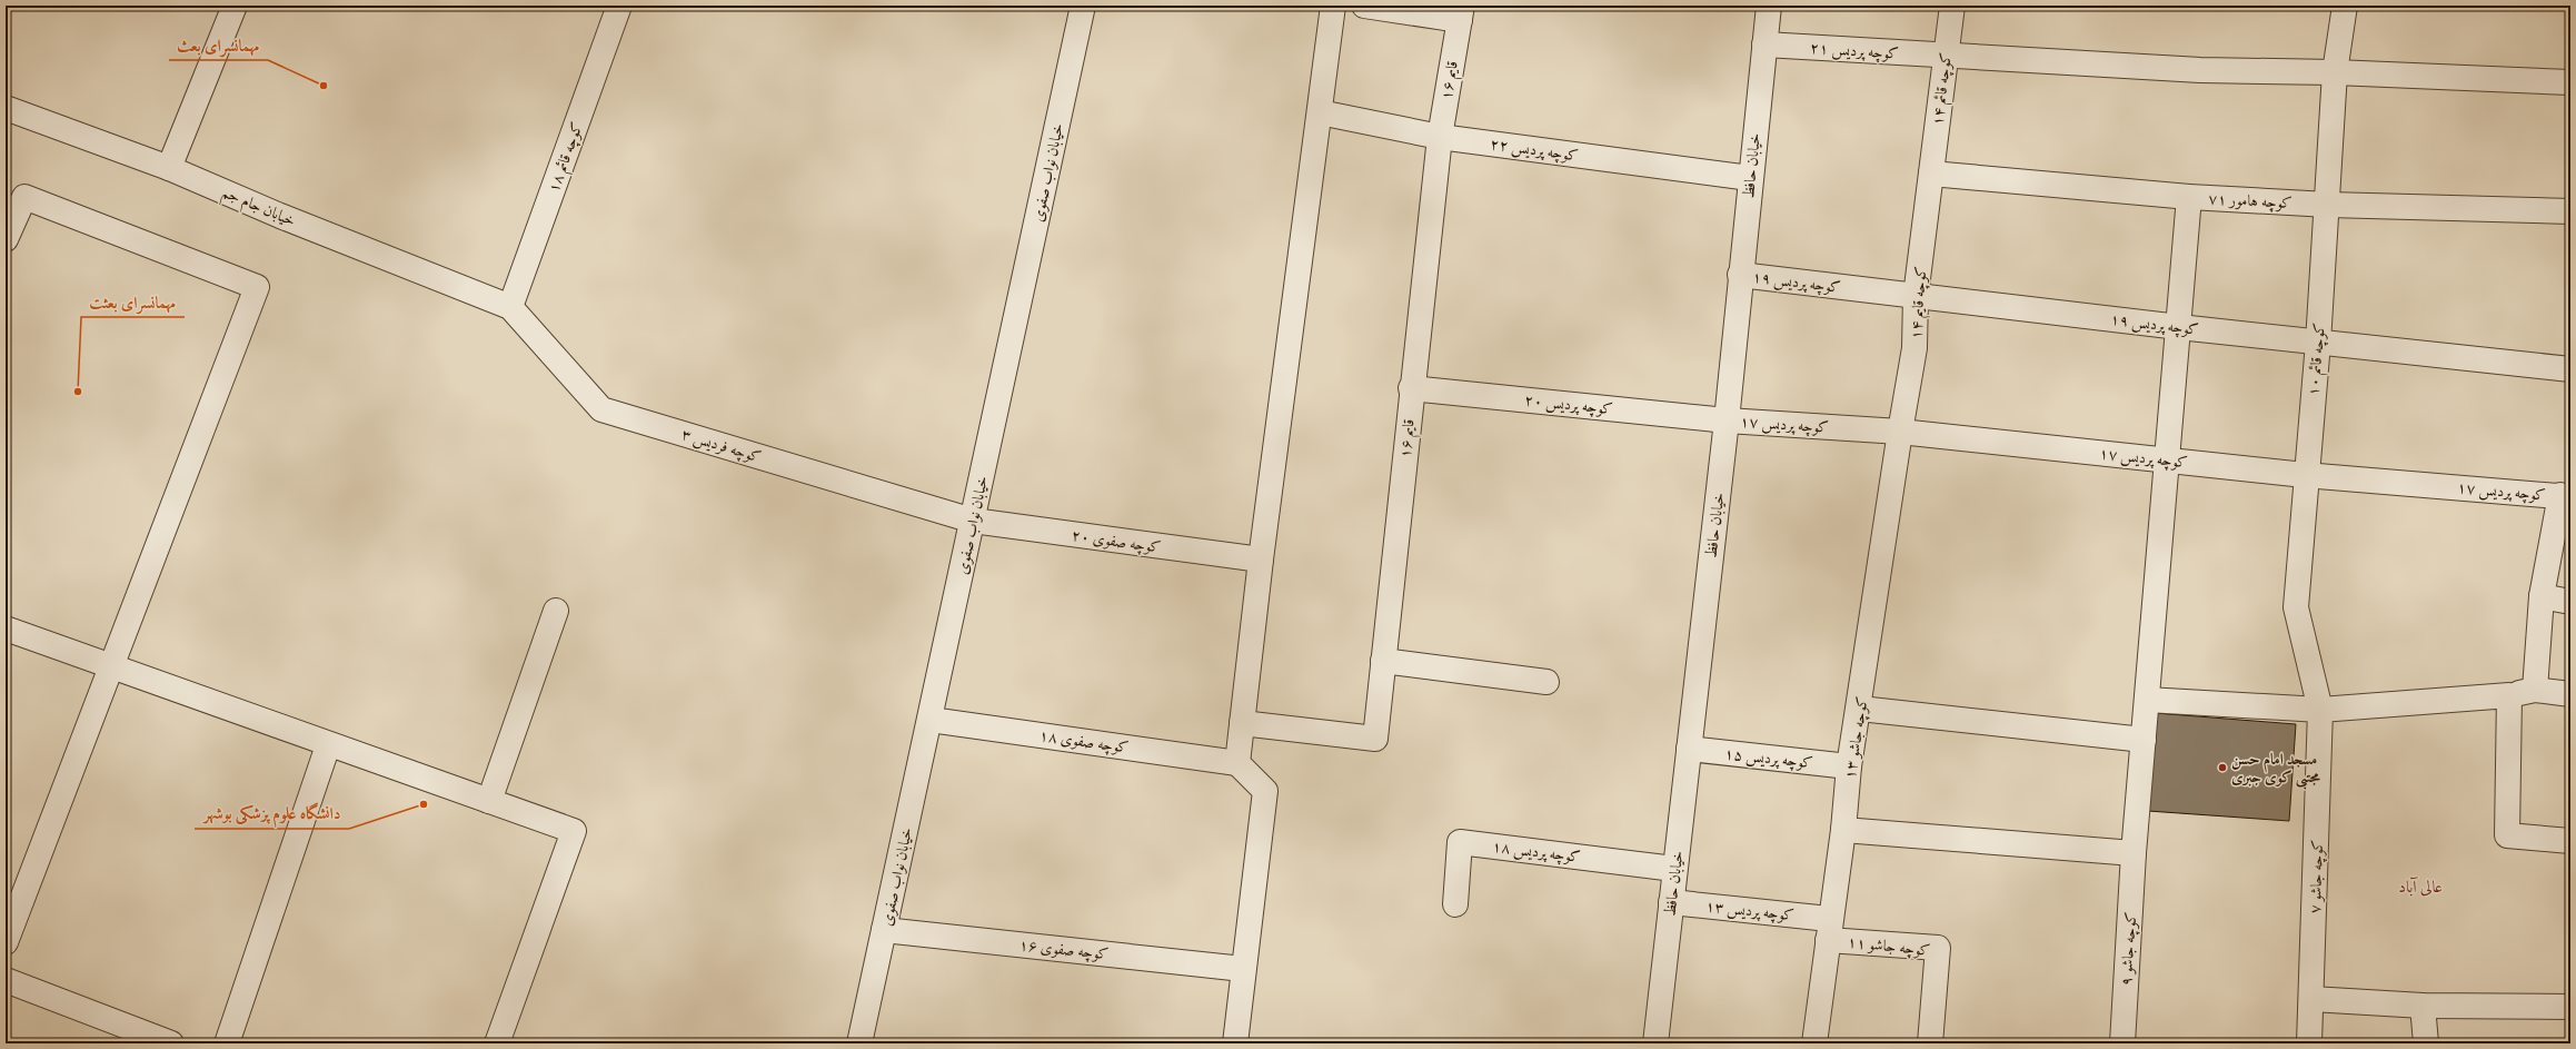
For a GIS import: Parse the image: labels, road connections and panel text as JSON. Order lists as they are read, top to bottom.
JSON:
{
  "streets": {
    "street": [
      "کوچه پردیس ۲۱",
      "قایم ۱۶",
      "کوچه قائم ۱۴",
      "کوچه پردیس ۲۲",
      "کوچه قائم ۱۸",
      "خیابان حافظ",
      "خیابان نواب صفوی",
      "کوچه هامور ۷۱",
      "خیابان جام جم",
      "کوچه پردیس ۱۹",
      "کوچه قایم ۱۴",
      "کوچه قائم ۱۰",
      "کوچه پردیس ۲۰",
      "کوچه پردیس ۱۷",
      "کوچه فردیس ۳",
      "کوچه صفوی ۲۰",
      "کوچه جاشو ۱۳",
      "کوچه صفوی ۱۸",
      "کوچه پردیس ۱۵",
      "کوچه پردیس ۱۸",
      "کوچه جاشو ۷",
      "کوچه پردیس ۱۳",
      "کوچه جاشو ۱۱",
      "کوچه صفوی ۱۶",
      "کوچه جاشو ۹"
    ]
  },
  "crossings": [
    ["کوچه پردیس ۲۱", "کوچه قائم ۱۴"],
    ["کوچه پردیس ۲۱", "خیابان حافظ"],
    ["کوچه پردیس ۲۱", "کوچه قائم ۱۰"],
    ["قایم ۱۶", "کوچه پردیس ۲۲"],
    ["قایم ۱۶", "کوچه پردیس ۲۰"],
    ["کوچه قائم ۱۴", "کوچه هامور ۷۱"],
    ["کوچه قائم ۱۴", "کوچه قایم ۱۴"],
    ["کوچه پردیس ۲۲", "خیابان حافظ"],
    ["کوچه قائم ۱۸", "خیابان جام جم"],
    ["کوچه قائم ۱۸", "کوچه فردیس ۳"],
    ["خیابان حافظ", "کوچه پردیس ۱۹"],
    ["خیابان حافظ", "کوچه پردیس ۲۰"],
    ["خیابان حافظ", "کوچه پردیس ۱۷"],
    ["خیابان حافظ", "کوچه پردیس ۱۵"],
    ["خیابان حافظ", "کوچه پردیس ۱۸"],
    ["خیابان حافظ", "کوچه پردیس ۱۳"],
    ["خیابان نواب صفوی", "کوچه فردیس ۳"],
    ["خیابان نواب صفوی", "کوچه صفوی ۲۰"],
    ["خیابان نواب صفوی", "کوچه صفوی ۱۸"],
    ["خیابان نواب صفوی", "کوچه صفوی ۱۶"],
    ["کوچه هامور ۷۱", "کوچه قایم ۱۴"],
    ["کوچه هامور ۷۱", "کوچه قائم ۱۰"],
    ["کوچه هامور ۷۱", "کوچه جاشو ۹"],
    ["خیابان جام جم", "کوچه فردیس ۳"],
    ["کوچه پردیس ۱۹", "کوچه قایم ۱۴"],
    ["کوچه پردیس ۱۹", "کوچه قائم ۱۰"],
    ["کوچه پردیس ۱۹", "کوچه جاشو ۹"],
    ["کوچه قایم ۱۴", "کوچه پردیس ۱۷"],
    ["کوچه قایم ۱۴", "کوچه جاشو ۱۳"],
    ["کوچه قائم ۱۰", "کوچه پردیس ۱۷"],
    ["کوچه قائم ۱۰", "کوچه جاشو ۷"],
    ["کوچه پردیس ۲۰", "کوچه پردیس ۱۷"],
    ["کوچه پردیس ۱۷", "کوچه جاشو ۱۳"],
    ["کوچه پردیس ۱۷", "کوچه جاشو ۹"],
    ["کوچه فردیس ۳", "کوچه صفوی ۲۰"],
    ["کوچه جاشو ۱۳", "کوچه پردیس ۱۵"],
    ["کوچه جاشو ۱۳", "کوچه پردیس ۱۳"],
    ["کوچه جاشو ۱۳", "کوچه جاشو ۱۱"],
    ["کوچه پردیس ۱۳", "کوچه جاشو ۱۱"]
  ],
  "districts": ["عالی آباد"],
  "places": [
    "مهمانسرای بعث",
    "مهمانسرای بعثت",
    "مسجد امام حسن مجتبی کوی جبری",
    "دانشگاه علوم پزشکی بوشهر"
  ]
}
